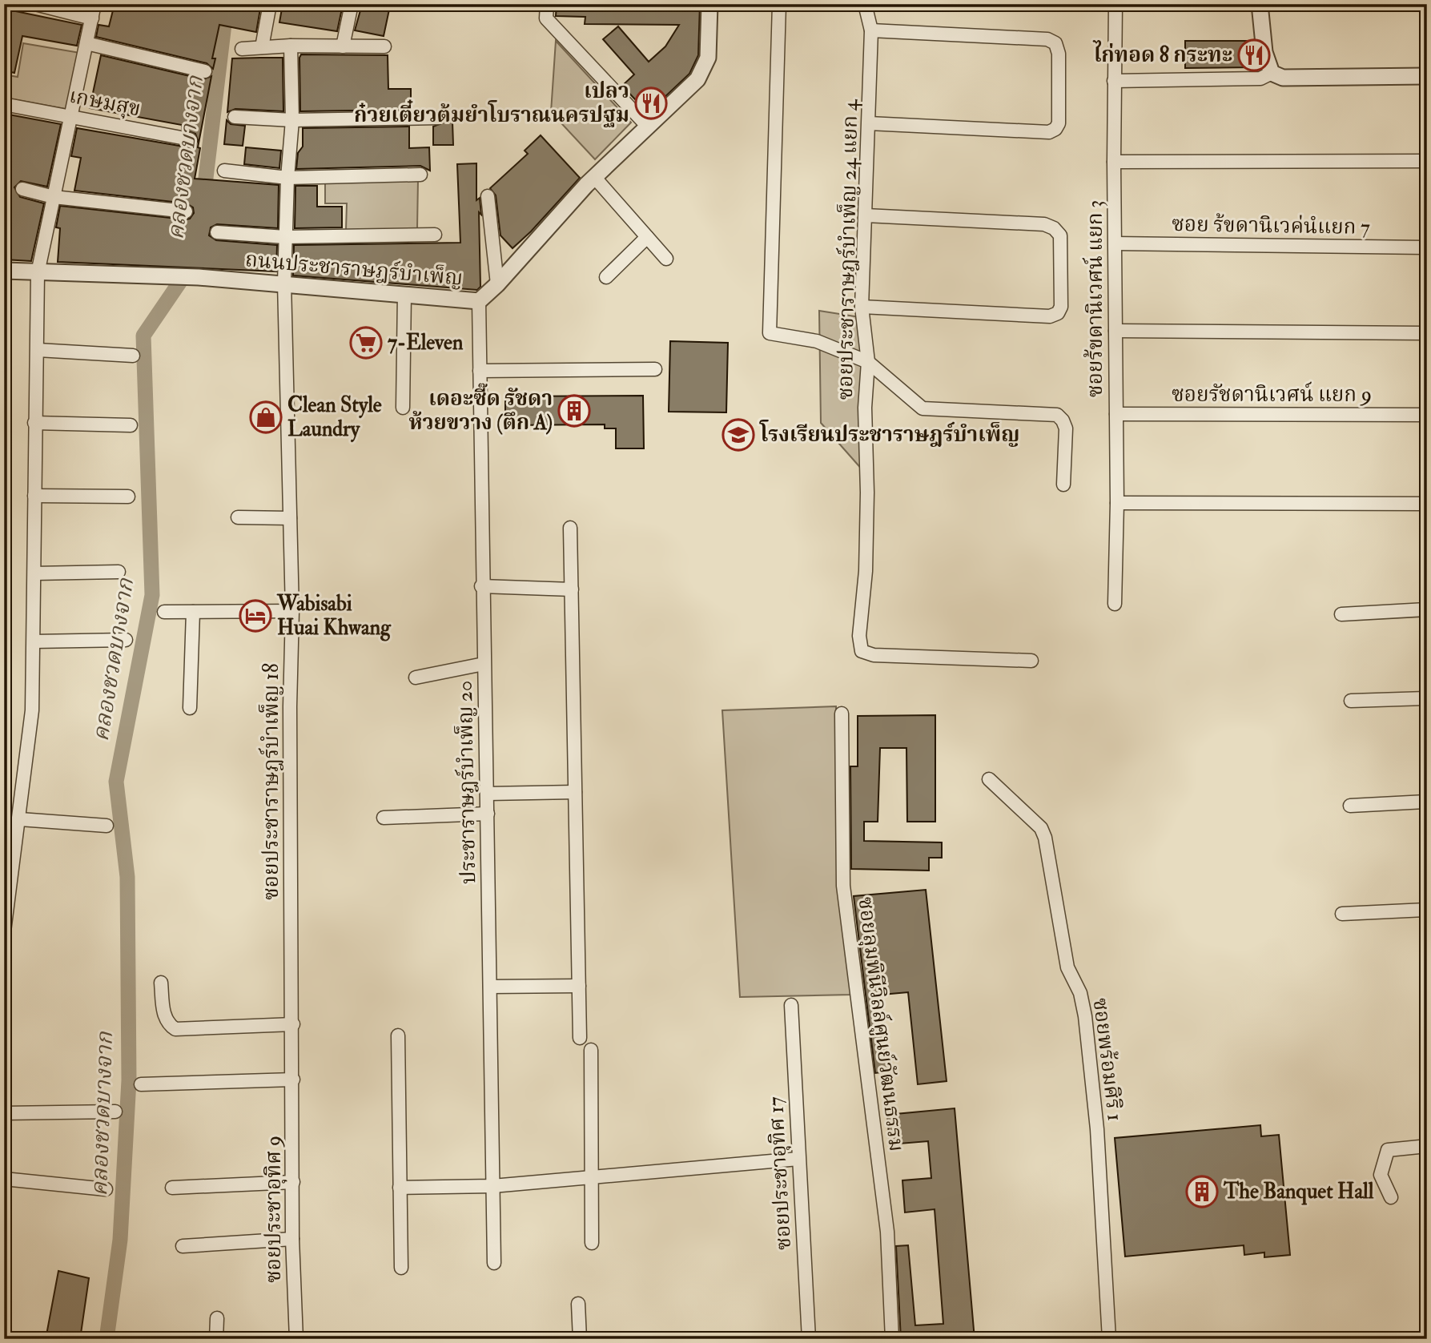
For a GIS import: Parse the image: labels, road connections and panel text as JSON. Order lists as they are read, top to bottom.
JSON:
{
  "streets": {
    "street": [
      "เกษมสุข",
      "ซอย ร้ขดานิเวค่นํแยก 7",
      "ซอยประชาราษฎร์บำเพ็ญ 24 แยก 4",
      "ถนนประชาราษฎร์บำเพ็ญ",
      "ซอยร้ขดานิเวศน์ แยก 3",
      "ซอยรัชดานิเวศน์ แยก 9",
      "ซอยประชาราษฎร์บำเพ็ญ 18",
      "ประชาราษฎร์บำเพ็ญ 20",
      "ซอยลุมพินีวิลล์ศูนย์วัฒนธรรม",
      "ซอยพร้อมศิริ 1",
      "ซอยประชาอุทิศ 17",
      "ซอยประชาอุทิศ 9"
    ]
  },
  "crossings": [
    ["ซอย ร้ขดานิเวค่นํแยก 7", "ซอยร้ขดานิเวศน์ แยก 3"],
    ["ถนนประชาราษฎร์บำเพ็ญ", "ซอยประชาราษฎร์บำเพ็ญ 18"],
    ["ถนนประชาราษฎร์บำเพ็ญ", "ประชาราษฎร์บำเพ็ญ 20"],
    ["ซอยร้ขดานิเวศน์ แยก 3", "ซอยรัชดานิเวศน์ แยก 9"],
    ["ซอยประชาราษฎร์บำเพ็ญ 18", "ซอยประชาอุทิศ 9"]
  ],
  "water": ["คลองชวดบางจาก"],
  "places": {
    "restaurant": ["ไก่ทอด 8 กระทะ", "เปลว ก๋วยเตี๋ยวต้มยำโบราณนครปฐม"],
    "supermarket": ["7-Eleven"],
    "building": ["เดอะซี๊ด รัชดา ห้วยขวาง (ตึก A)", "The Banquet Hall"],
    "shop": ["Clean Style Laundry"],
    "school or university": ["โรงเรียนประชาราษฎร์บำเพ็ญ"],
    "hotel": ["Wabisabi Huai Khwang"]
  }
}
